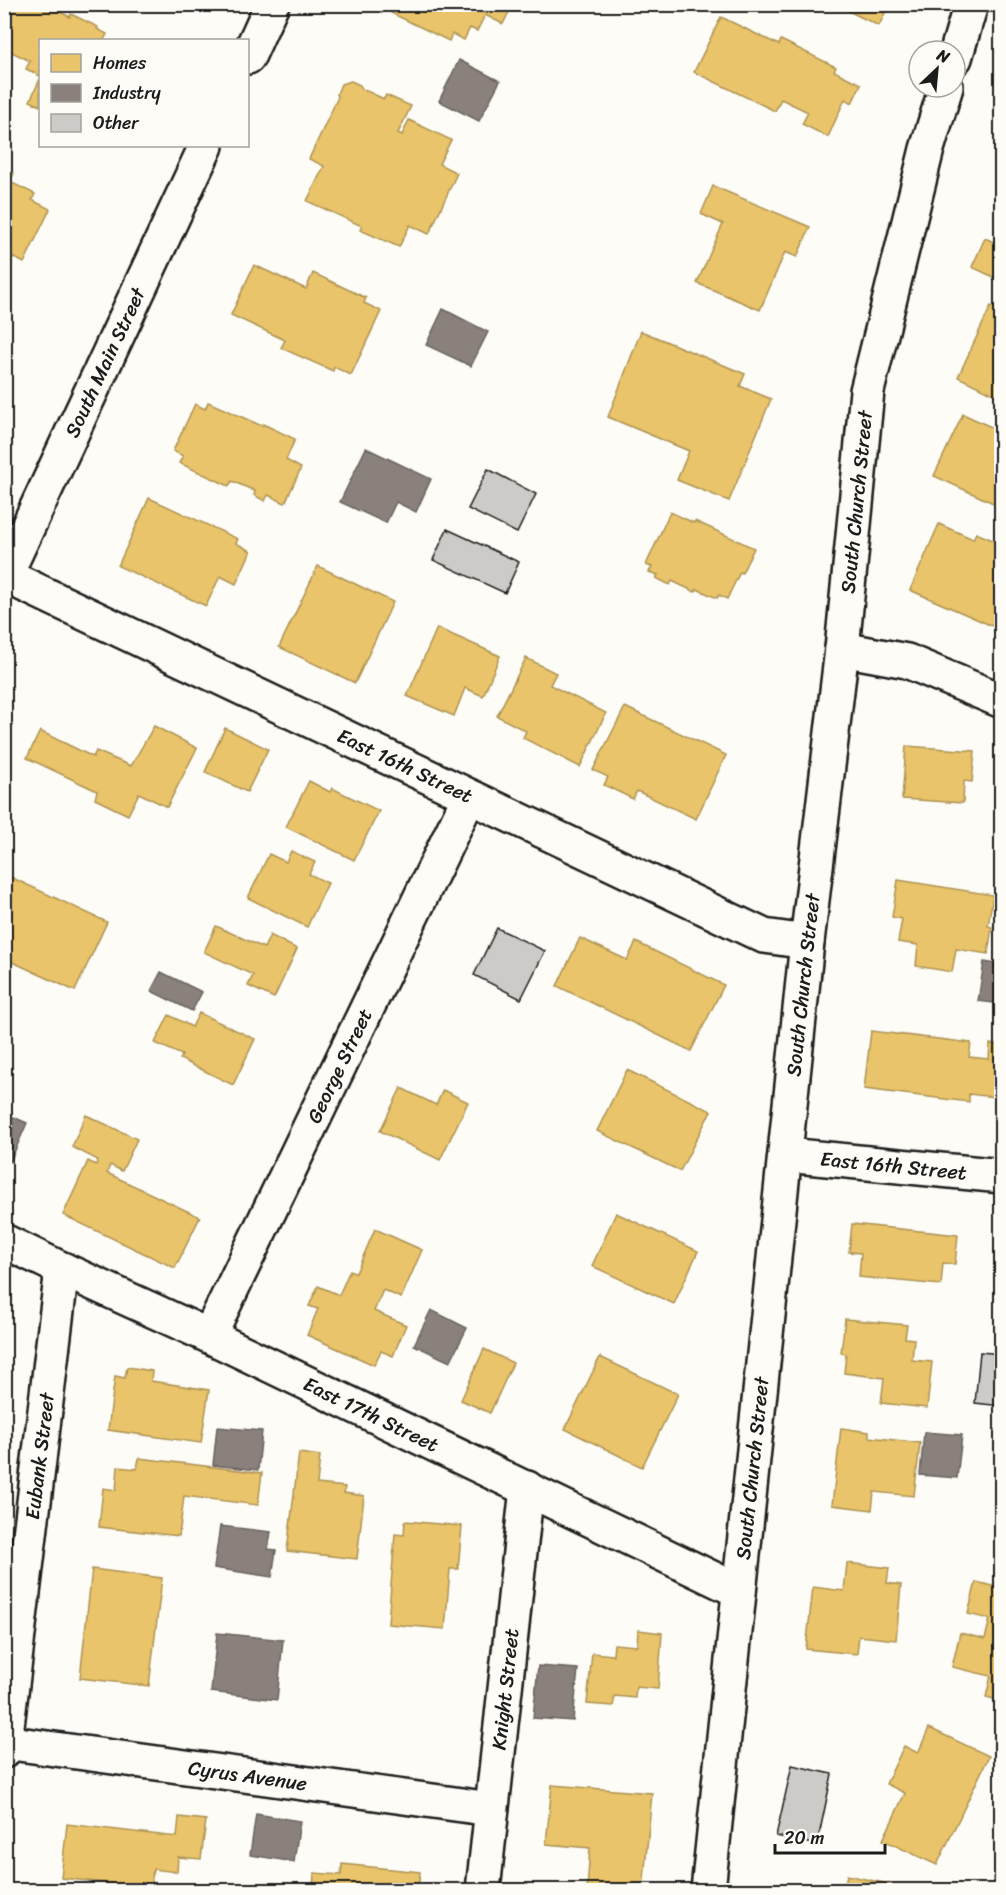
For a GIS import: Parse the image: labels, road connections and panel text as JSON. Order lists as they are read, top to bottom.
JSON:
{
  "streets": {
    "street": [
      "South Main Street",
      "South Church Street",
      "East 16th Street",
      "George Street",
      "East 17th Street",
      "Eubank Street",
      "Knight Street",
      "Cyrus Avenue"
    ]
  },
  "crossings": [
    ["South Main Street", "East 16th Street"],
    ["South Church Street", "East 16th Street"],
    ["South Church Street", "East 17th Street"],
    ["East 16th Street", "George Street"],
    ["George Street", "East 17th Street"],
    ["East 17th Street", "Eubank Street"],
    ["East 17th Street", "Knight Street"],
    ["Eubank Street", "Cyrus Avenue"],
    ["Knight Street", "Cyrus Avenue"]
  ],
  "legend": ["Homes", "Industry", "Other"],
  "scale_bar": "20 m",
  "north": "top right"
}
